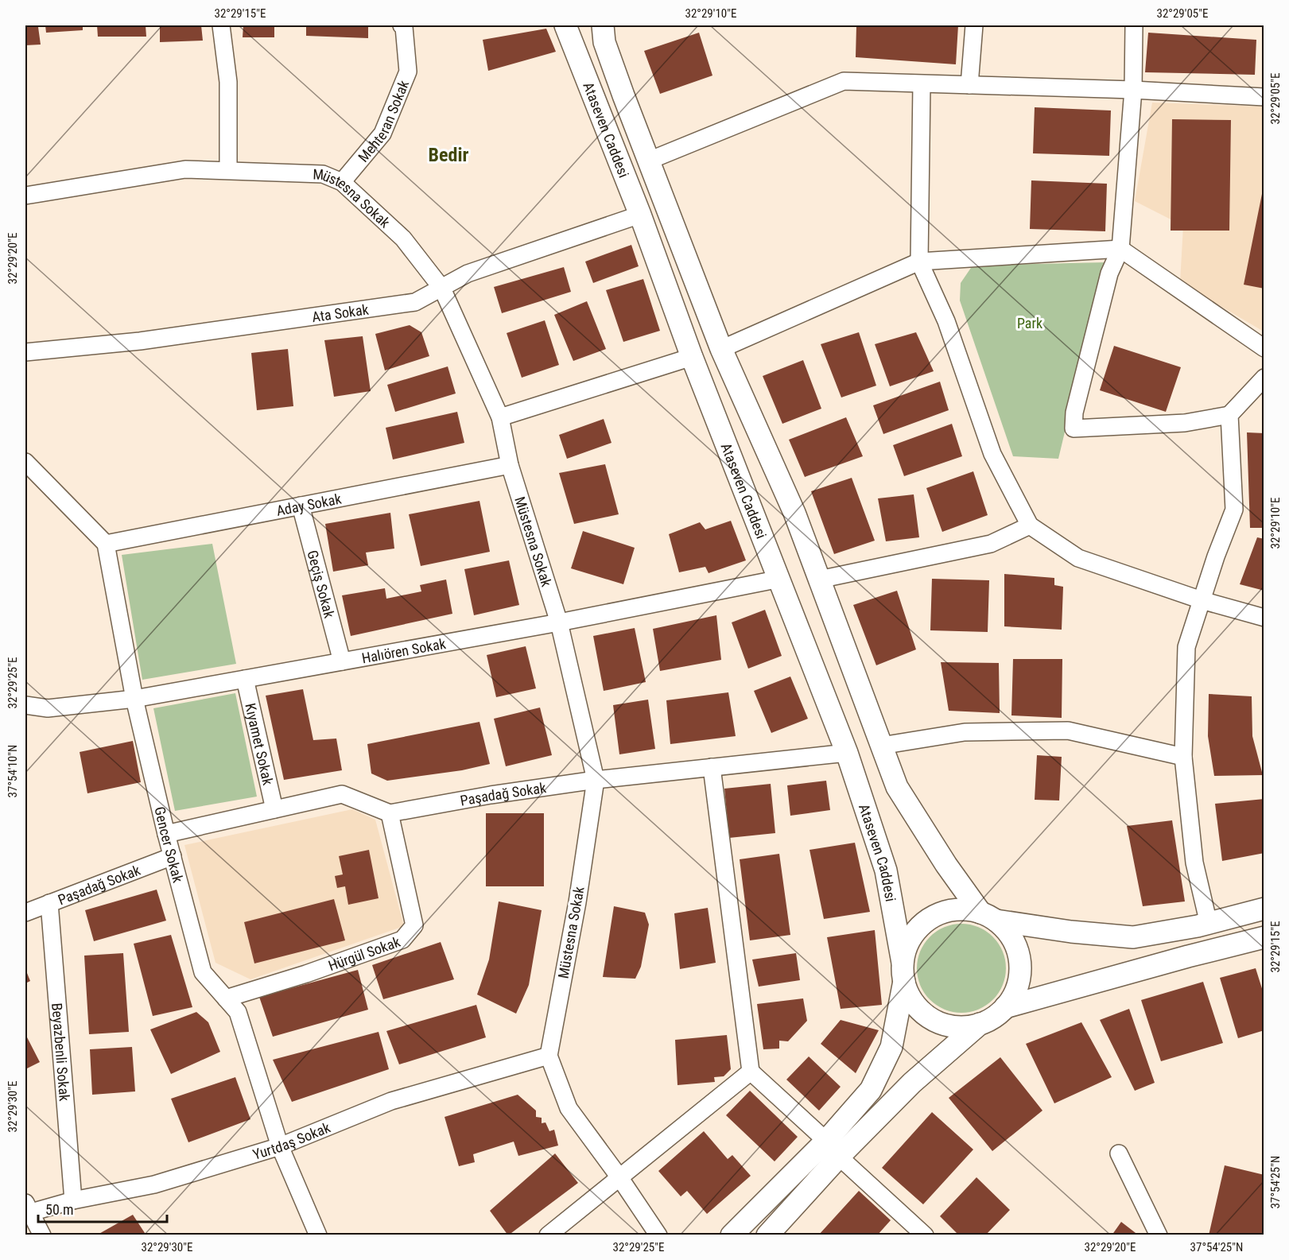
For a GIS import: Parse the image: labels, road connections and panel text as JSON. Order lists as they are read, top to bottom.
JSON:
{
  "streets": {
    "main road": ["Ataseven Caddesi"],
    "street": [
      "Mehteran Sokak",
      "Müstesna Sokak",
      "Ata Sokak",
      "Aday Sokak",
      "Geçiş Sokak",
      "Halıören Sokak",
      "Kıyamet Sokak",
      "Paşadağ Sokak",
      "Gencer Sokak",
      "Hürgül Sokak",
      "Beyazbenli Sokak",
      "Yurtdaş Sokak"
    ]
  },
  "crossings": [
    ["Mehteran Sokak", "Müstesna Sokak"],
    ["Ataseven Caddesi", "Ata Sokak"],
    ["Ataseven Caddesi", "Halıören Sokak"],
    ["Ataseven Caddesi", "Paşadağ Sokak"],
    ["Müstesna Sokak", "Ata Sokak"],
    ["Müstesna Sokak", "Aday Sokak"],
    ["Müstesna Sokak", "Halıören Sokak"],
    ["Müstesna Sokak", "Paşadağ Sokak"],
    ["Müstesna Sokak", "Yurtdaş Sokak"],
    ["Aday Sokak", "Geçiş Sokak"],
    ["Aday Sokak", "Gencer Sokak"],
    ["Geçiş Sokak", "Halıören Sokak"],
    ["Halıören Sokak", "Kıyamet Sokak"],
    ["Halıören Sokak", "Gencer Sokak"],
    ["Paşadağ Sokak", "Gencer Sokak"],
    ["Paşadağ Sokak", "Hürgül Sokak"],
    ["Paşadağ Sokak", "Beyazbenli Sokak"],
    ["Gencer Sokak", "Hürgül Sokak"],
    ["Gencer Sokak", "Yurtdaş Sokak"],
    ["Beyazbenli Sokak", "Yurtdaş Sokak"]
  ],
  "districts": ["Bedir"],
  "parks": ["Park"],
  "scale_bar": "50 m",
  "coordinates": [
    "32°29'15\"E",
    "32°29'10\"E",
    "32°29'05\"E",
    "32°29'20\"E",
    "32°29'25\"E",
    "37°54'10\"N",
    "32°29'30\"E",
    "37°54'25\"N"
  ]
}
